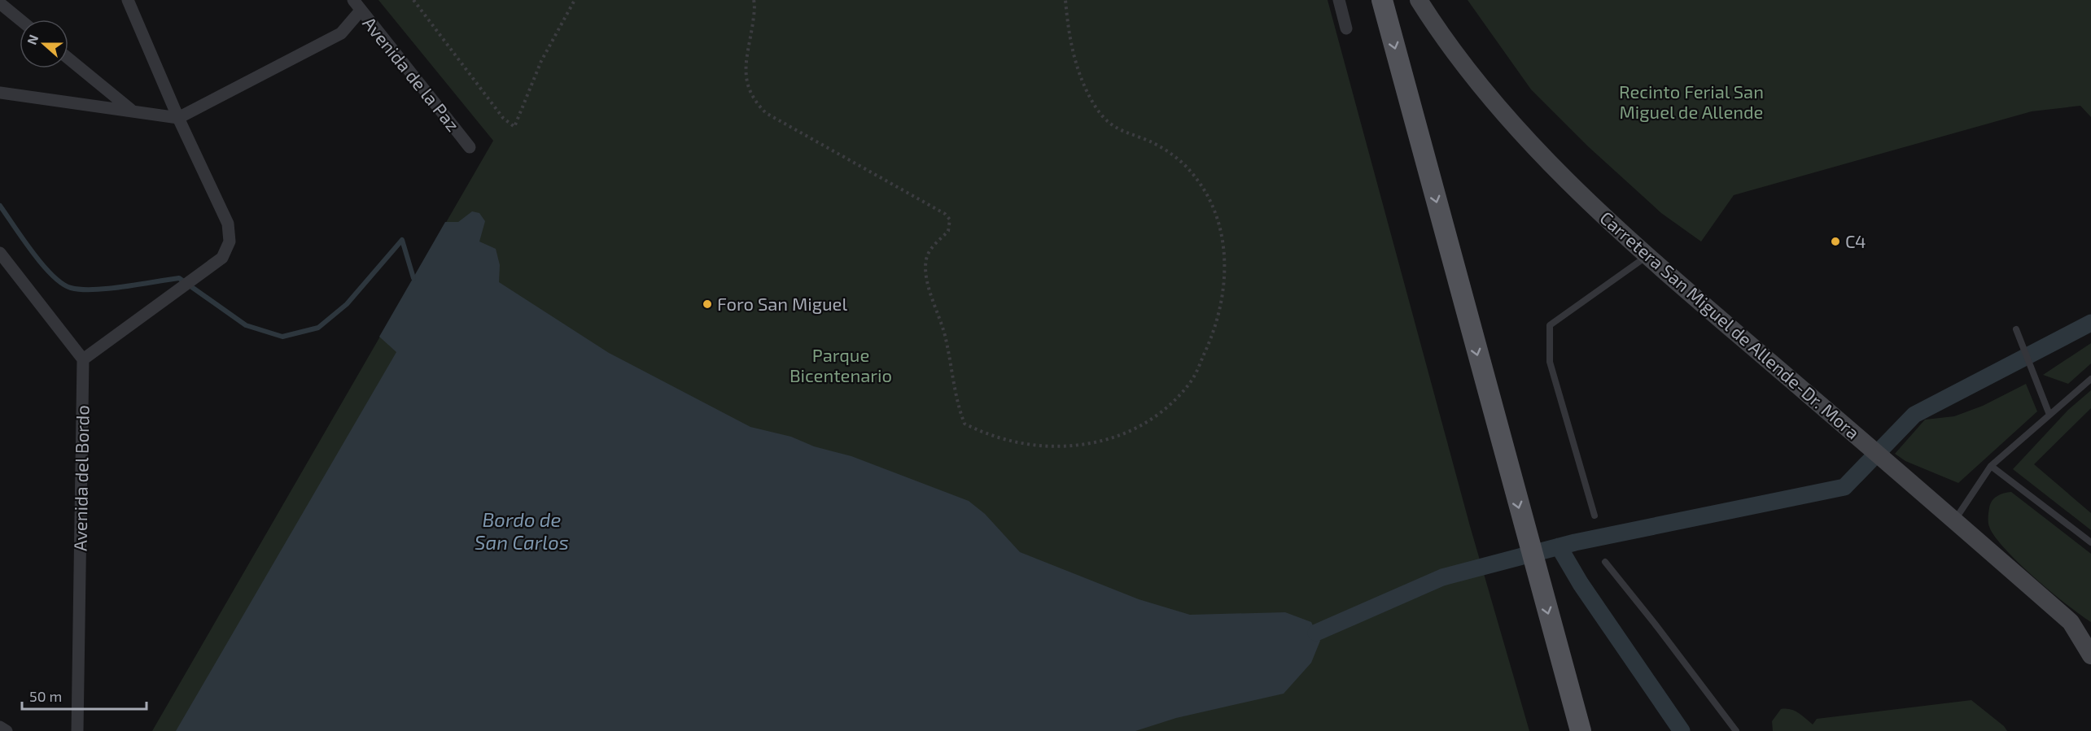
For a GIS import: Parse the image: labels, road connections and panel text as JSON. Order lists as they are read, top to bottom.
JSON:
{
  "streets": {
    "main road": ["Carretera San Miguel de Allende-Dr. Mora"],
    "street": ["Avenida de la Paz", "Avenida del Bordo"]
  },
  "water": ["Bordo de San Carlos"],
  "parks": ["Recinto Ferial San Miguel de Allende", "Parque Bicentenario"],
  "places": ["C4", "Foro San Miguel"],
  "scale_bar": "50 m",
  "north": "left"
}
